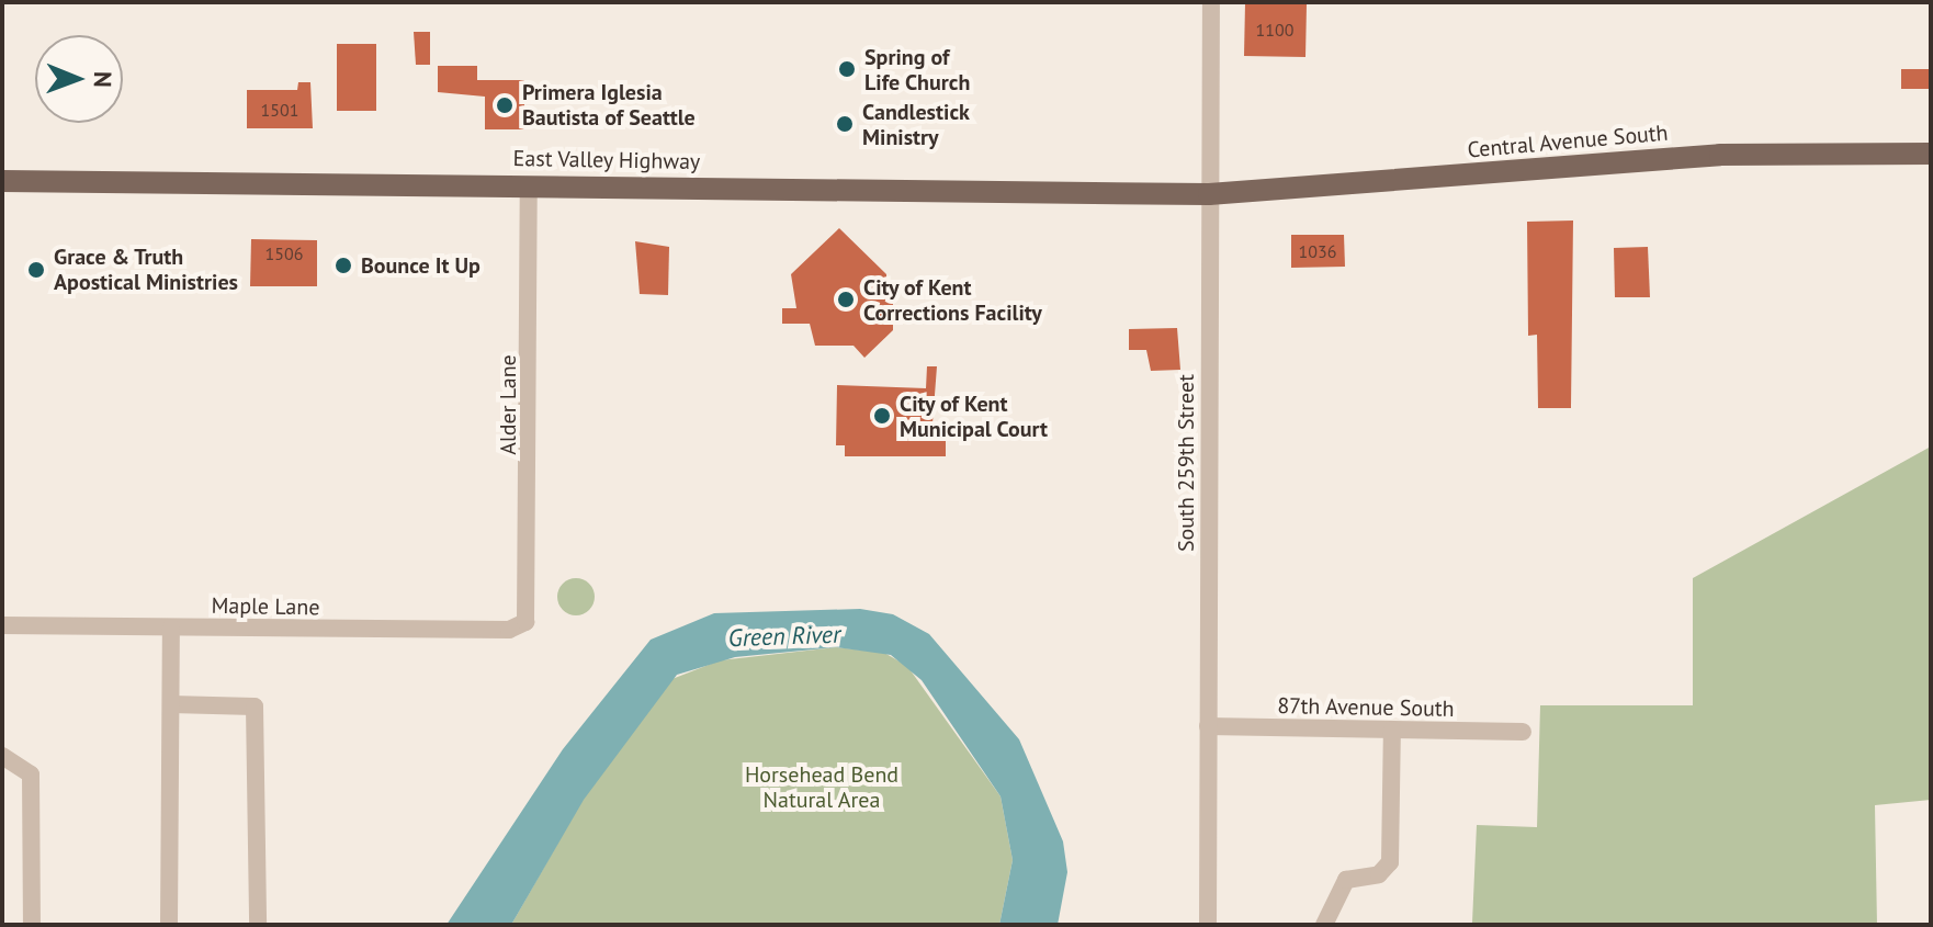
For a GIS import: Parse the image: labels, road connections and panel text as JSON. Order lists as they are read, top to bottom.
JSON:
{
  "streets": {
    "main road": ["Central Avenue South", "East Valley Highway"],
    "street": [
      "Alder Lane",
      "South 259th Street",
      "Maple Lane",
      "87th Avenue South"
    ]
  },
  "crossings": [
    ["Central Avenue South", "East Valley Highway"],
    ["Central Avenue South", "South 259th Street"],
    ["East Valley Highway", "Alder Lane"],
    ["East Valley Highway", "South 259th Street"],
    ["Alder Lane", "Maple Lane"],
    ["South 259th Street", "87th Avenue South"]
  ],
  "water": ["Green River"],
  "parks": ["Horsehead Bend Natural Area"],
  "places": [
    "Spring of Life Church",
    "Primera Iglesia Bautista of Seattle",
    "Candlestick Ministry",
    "Bounce It Up",
    "Grace & Truth Apostical Ministries",
    "City of Kent Corrections Facility",
    "City of Kent Municipal Court"
  ],
  "house_numbers": [
    "1100",
    "1501",
    "1036",
    "1506"
  ],
  "north": "right"
}
